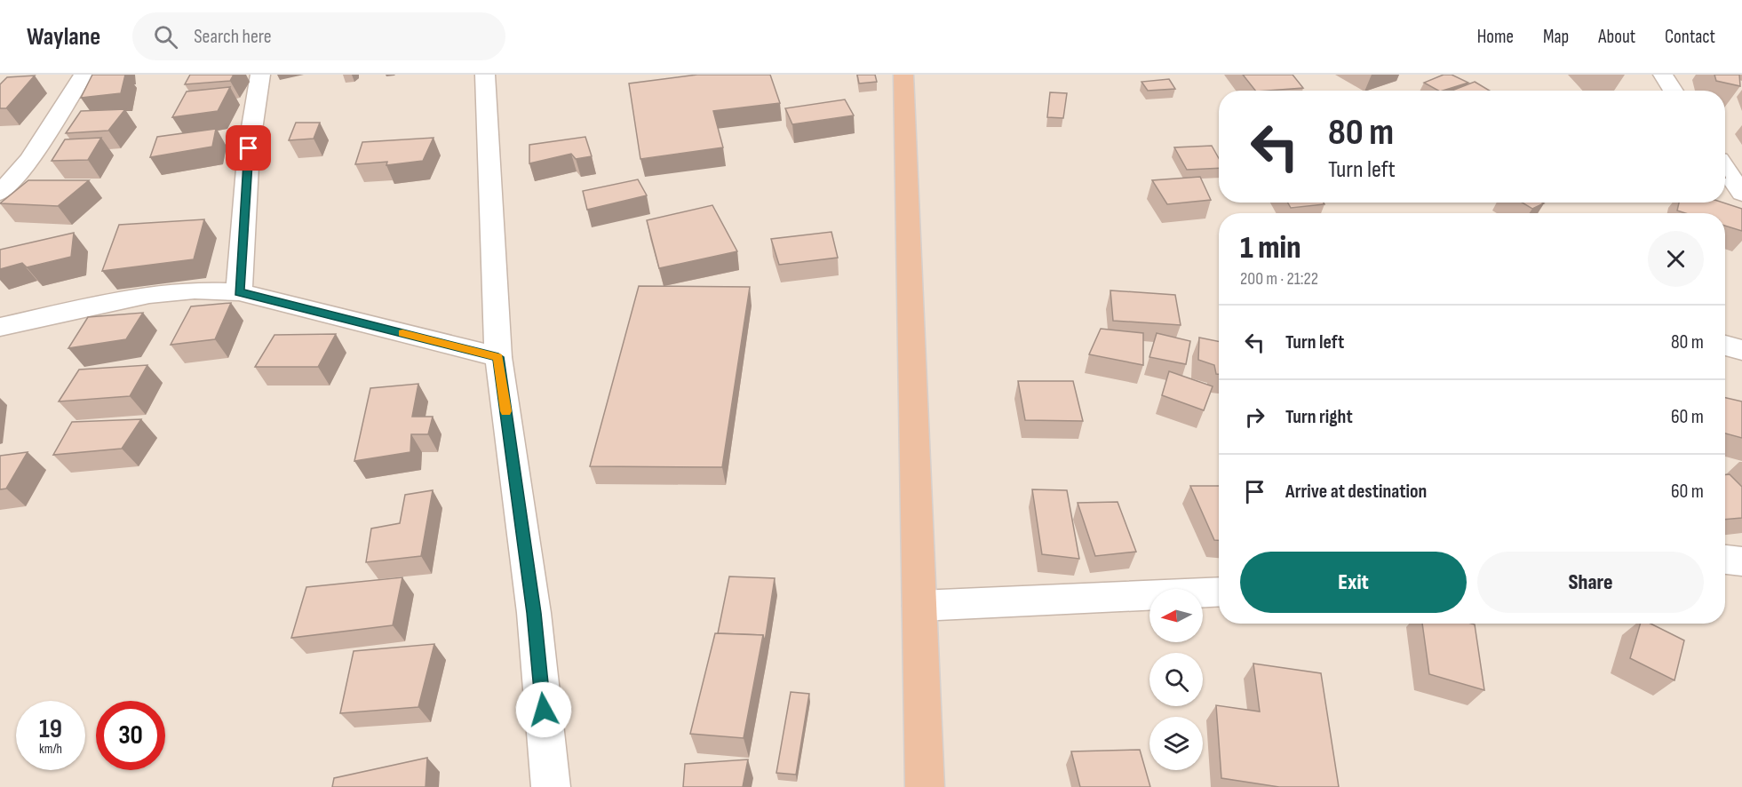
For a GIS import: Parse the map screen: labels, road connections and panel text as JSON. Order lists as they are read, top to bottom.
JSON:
{
  "north": "left",
  "page": {
    "header": "Waylane",
    "search": "Search here",
    "nav": [
      "Home",
      "Map",
      "About",
      "Contact"
    ],
    "turn": ["80 m", "Turn left"],
    "heading": ["1 min", "200 m · 21:22"],
    "list": [
      {
        "name": "Turn left",
        "value": "80 m"
      },
      {
        "name": "Turn right",
        "value": "60 m"
      },
      {
        "name": "Arrive at destination",
        "value": "60 m"
      }
    ],
    "buttons": ["Exit", "Share"],
    "speed": "19 km/h",
    "limit": "30"
  }
}
